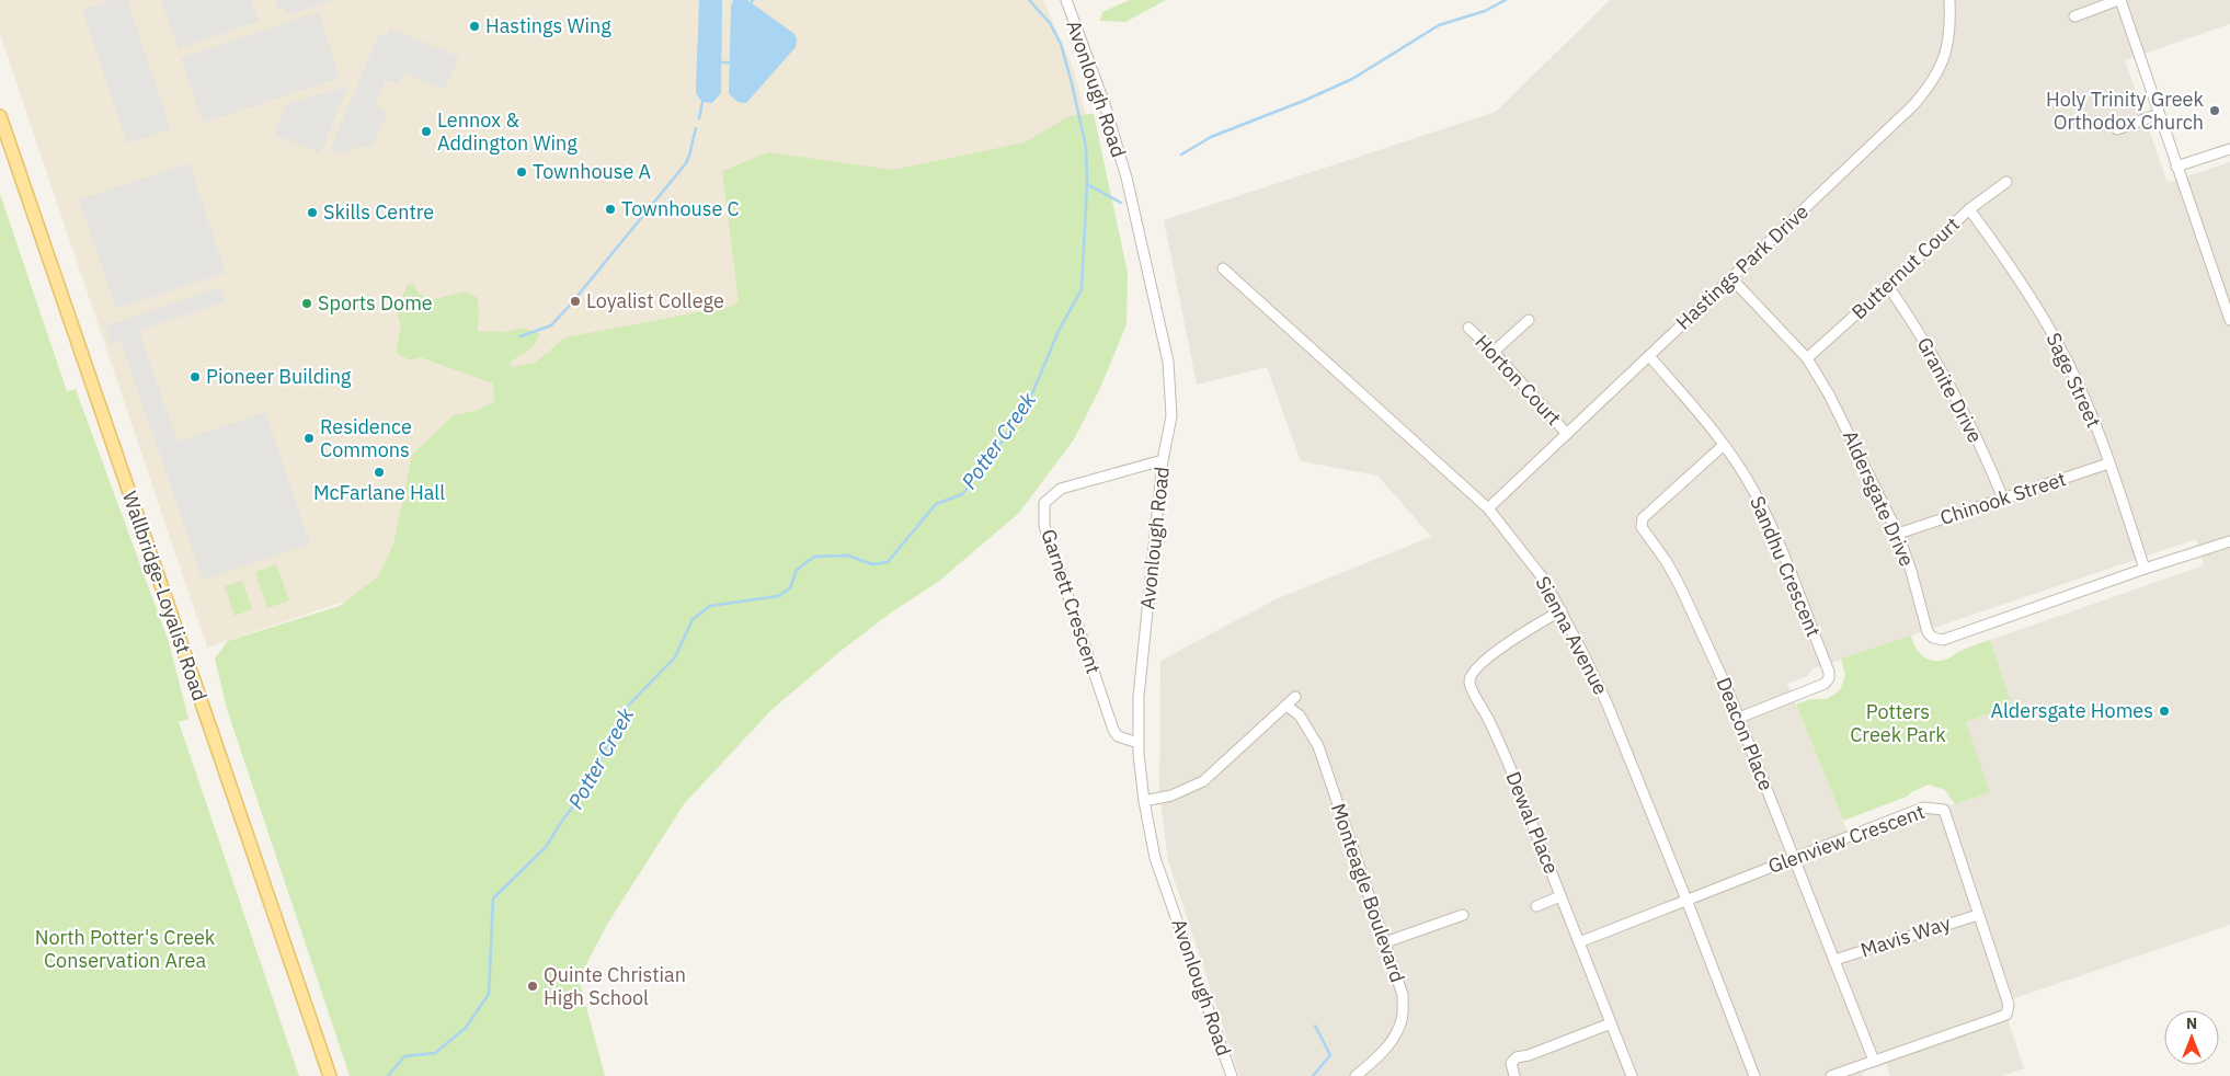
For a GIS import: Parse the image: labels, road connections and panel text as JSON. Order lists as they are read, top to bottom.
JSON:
{
  "streets": {
    "main road": ["Wallbridge-Loyalist Road"],
    "street": [
      "Avonlough Road",
      "Hastings Park Drive",
      "Butternut Court",
      "Horton Court",
      "Sage Street",
      "Granite Drive",
      "Aldersgate Drive",
      "Chinook Street",
      "Sandhu Crescent",
      "Garnett Crescent",
      "Sienna Avenue",
      "Deacon Place",
      "Dewal Place",
      "Glenview Crescent",
      "Monteagle Boulevard",
      "Mavis Way"
    ]
  },
  "crossings": [
    ["Avonlough Road", "Garnett Crescent"],
    ["Hastings Park Drive", "Horton Court"],
    ["Hastings Park Drive", "Aldersgate Drive"],
    ["Hastings Park Drive", "Sandhu Crescent"],
    ["Hastings Park Drive", "Sienna Avenue"],
    ["Butternut Court", "Sage Street"],
    ["Butternut Court", "Granite Drive"],
    ["Butternut Court", "Aldersgate Drive"],
    ["Sage Street", "Aldersgate Drive"],
    ["Sage Street", "Chinook Street"],
    ["Granite Drive", "Chinook Street"],
    ["Aldersgate Drive", "Chinook Street"],
    ["Sandhu Crescent", "Deacon Place"],
    ["Sienna Avenue", "Dewal Place"],
    ["Sienna Avenue", "Glenview Crescent"],
    ["Deacon Place", "Glenview Crescent"],
    ["Deacon Place", "Mavis Way"],
    ["Dewal Place", "Glenview Crescent"],
    ["Glenview Crescent", "Mavis Way"]
  ],
  "water": ["Potter Creek"],
  "parks": ["Potters Creek Park", "North Potter's Creek Conservation Area"],
  "places": [
    "Hastings Wing",
    "Holy Trinity Greek Orthodox Church",
    "Lennox & Addington Wing",
    "Townhouse A",
    "Townhouse C",
    "Skills Centre",
    "Loyalist College",
    "Sports Dome",
    "Pioneer Building",
    "Residence Commons",
    "McFarlane Hall",
    "Aldersgate Homes",
    "Quinte Christian High School"
  ],
  "north": "top"
}
